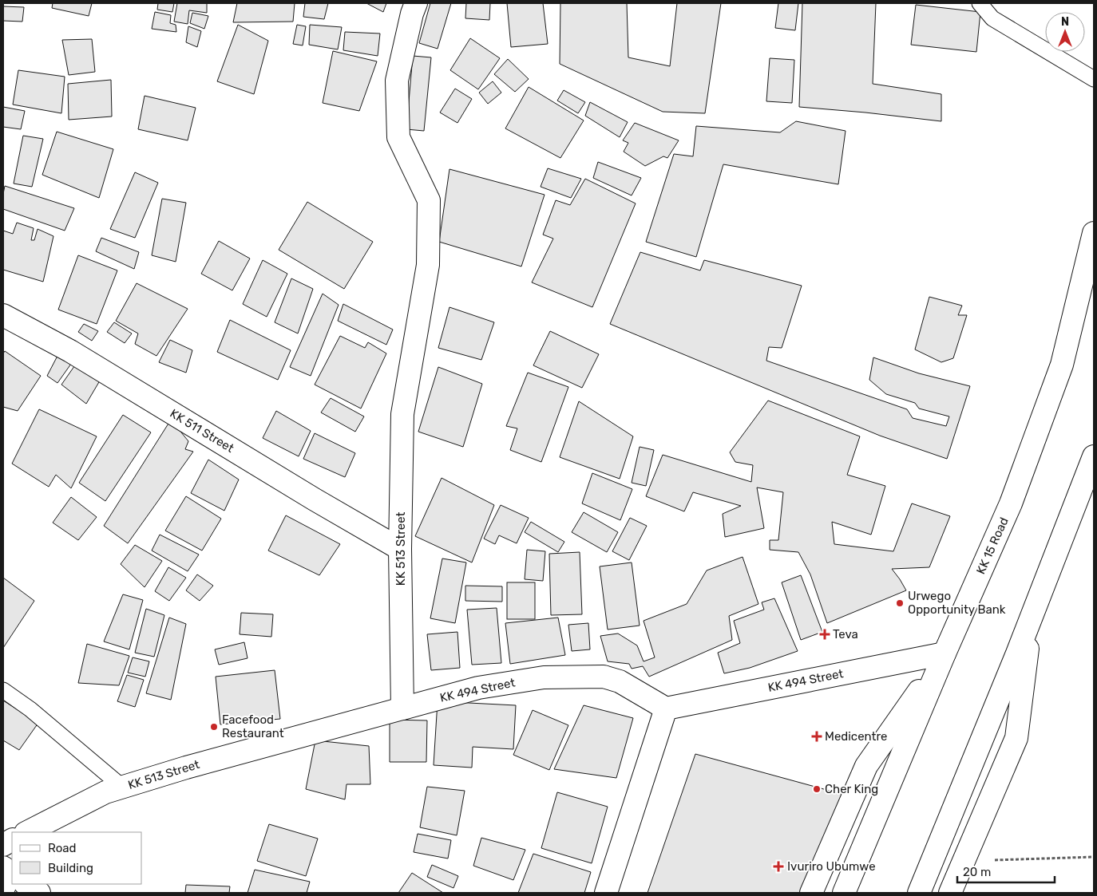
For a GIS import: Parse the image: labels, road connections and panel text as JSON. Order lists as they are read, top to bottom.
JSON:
{
  "streets": {
    "main road": [
      "KK 511 Street",
      "KK 15 Road",
      "KK 513 Street",
      "KK 494 Street"
    ]
  },
  "crossings": [
    ["KK 511 Street", "KK 513 Street"],
    ["KK 15 Road", "KK 494 Street"],
    ["KK 513 Street", "KK 494 Street"]
  ],
  "places": {
    "other": ["Urwego Opportunity Bank", "Facefood Restaurant", "Cher King"],
    "health": ["Teva", "Medicentre", "Ivuriro Ubumwe"]
  },
  "legend": ["Road", "Building"],
  "scale_bar": "20 m",
  "north": "top"
}
